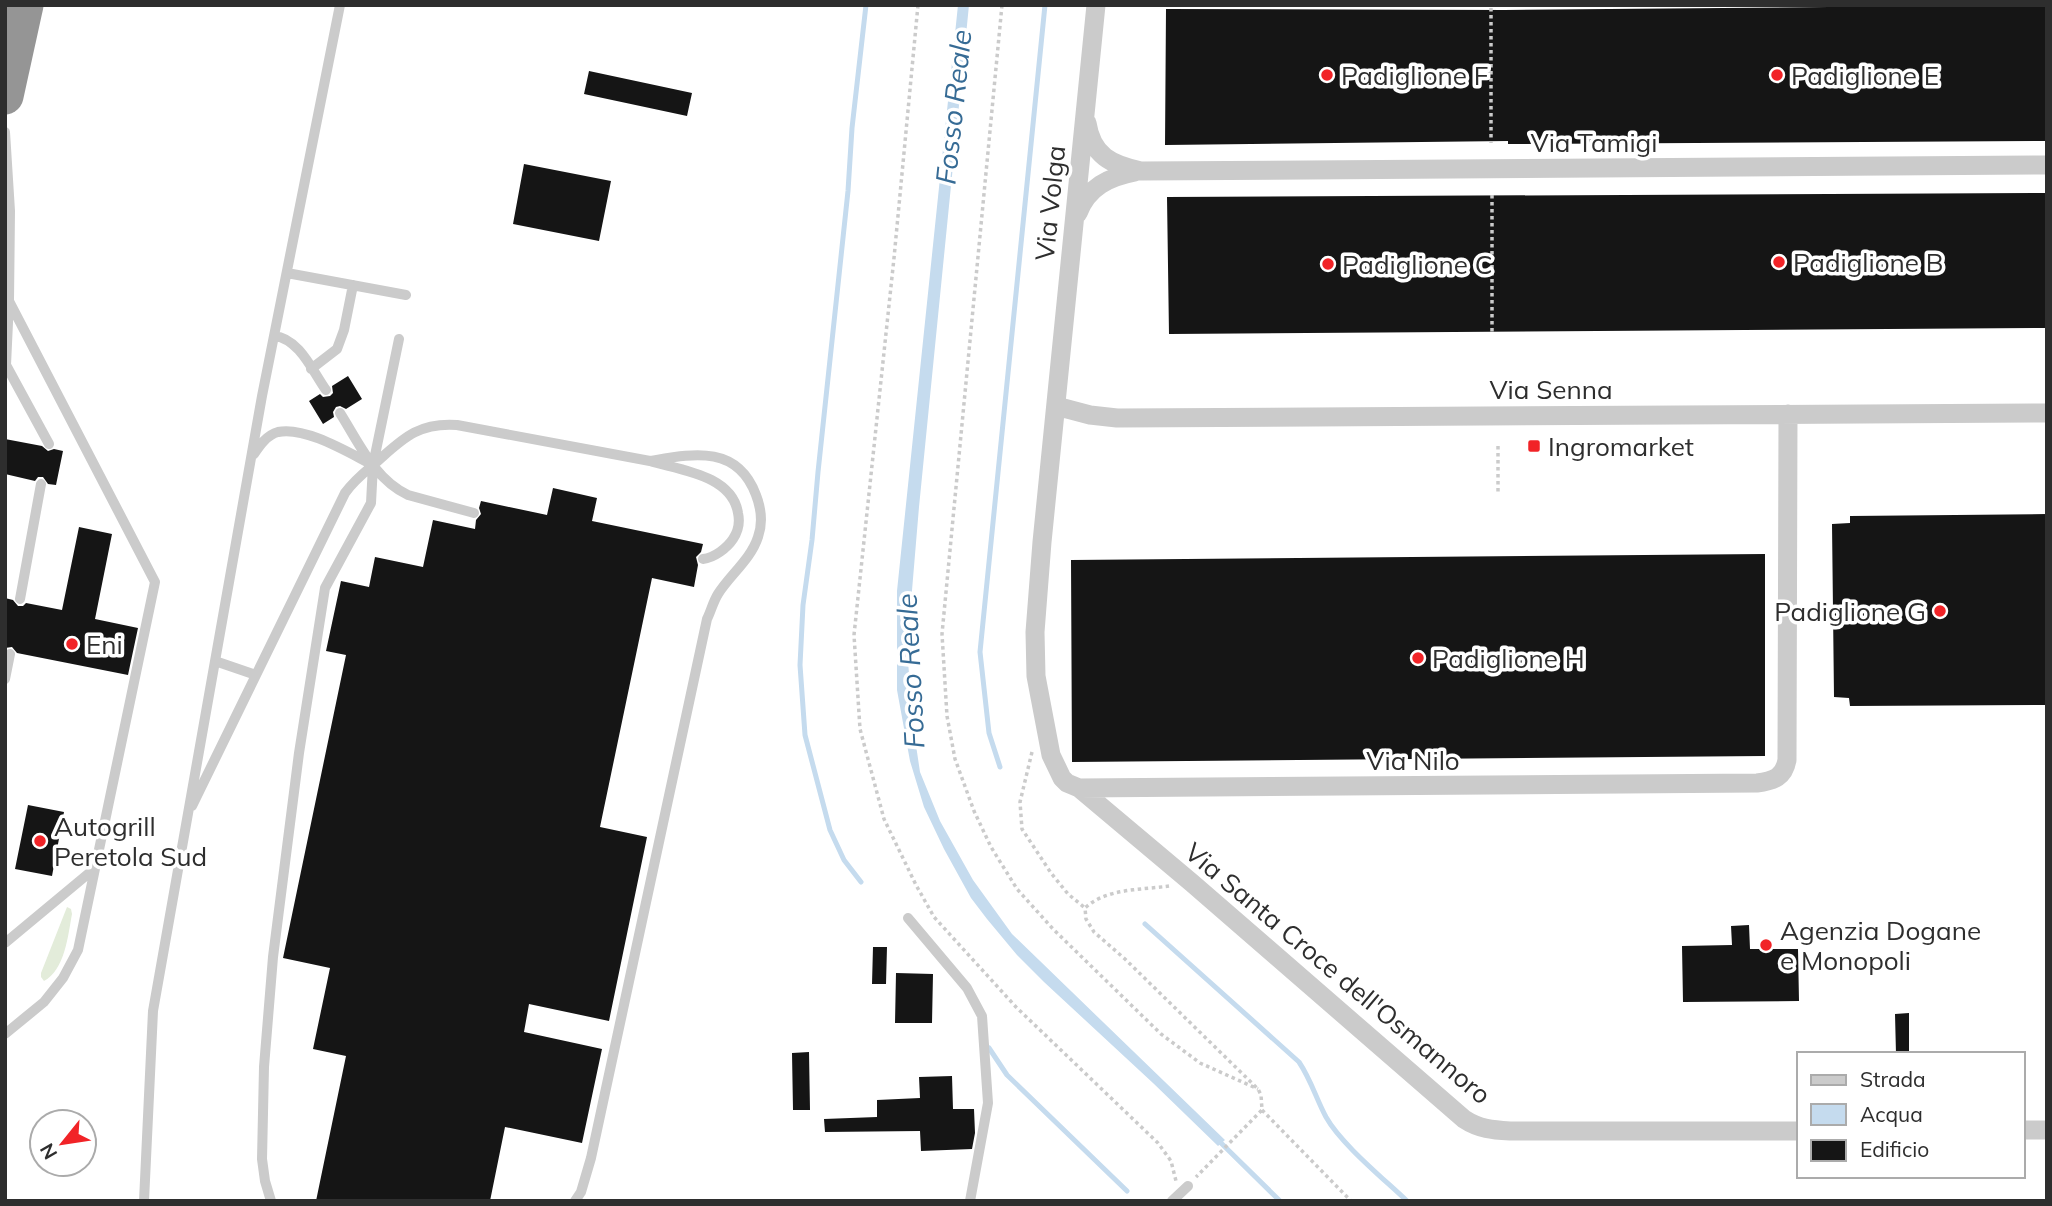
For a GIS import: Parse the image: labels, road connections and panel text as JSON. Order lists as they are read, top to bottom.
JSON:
{
  "streets": {
    "street": [
      "Via Tamigi",
      "Via Volga",
      "Via Senna",
      "Via Nilo",
      "Via Santa Croce dell'Osmannoro"
    ]
  },
  "crossings": [
    ["Via Tamigi", "Via Volga"],
    ["Via Volga", "Via Senna"],
    ["Via Senna", "Via Nilo"],
    ["Via Nilo", "Via Santa Croce dell'Osmannoro"]
  ],
  "water": ["Fosso Reale"],
  "places": {
    "other": [
      "Padiglione F",
      "Padiglione E",
      "Padiglione B",
      "Padiglione C",
      "Padiglione G",
      "Eni",
      "Padiglione H",
      "Autogrill Peretola Sud",
      "Agenzia Dogane e Monopoli"
    ],
    "transit": ["Ingromarket"]
  },
  "legend": ["Strada", "Acqua", "Edificio"],
  "north": "bottom left"
}
